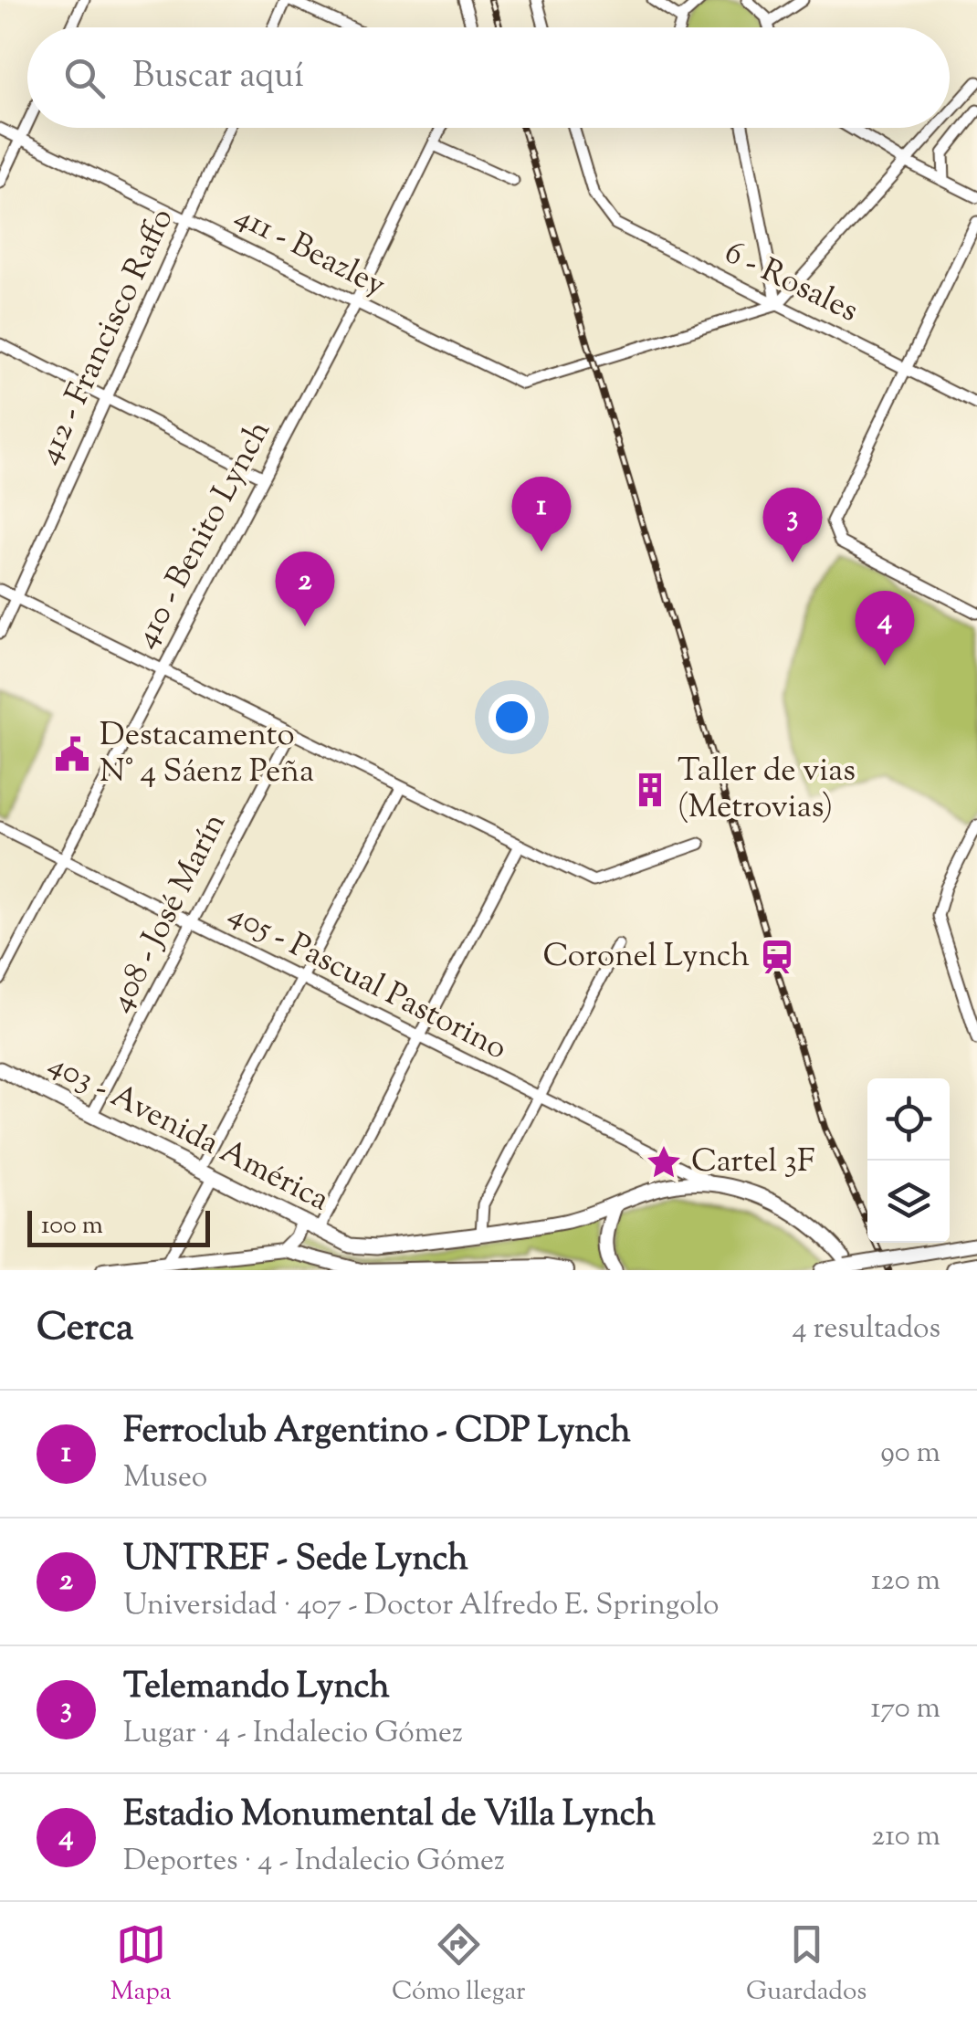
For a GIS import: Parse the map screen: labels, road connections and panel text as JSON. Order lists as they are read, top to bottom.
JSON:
{
  "streets": {
    "main road": ["403 - Avenida América"],
    "street": [
      "411 - Beazley",
      "6 - Rosales",
      "412 - Francisco Raffo",
      "410 - Benito Lynch",
      "408 - José Marín",
      "405 - Pascual Pastorino"
    ]
  },
  "crossings": [
    ["411 - Beazley", "6 - Rosales"],
    ["411 - Beazley", "412 - Francisco Raffo"],
    ["411 - Beazley", "410 - Benito Lynch"],
    ["410 - Benito Lynch", "405 - Pascual Pastorino"],
    ["408 - José Marín", "405 - Pascual Pastorino"],
    ["408 - José Marín", "403 - Avenida América"]
  ],
  "places": {
    "public building": ["Destacamento N° 4 Sáenz Peña"],
    "building": ["Taller de vias (Metrovias)"],
    "station": ["Coronel Lynch"],
    "place": ["Cartel 3F"]
  },
  "scale_bar": "100 m",
  "page": {
    "search": "Buscar aquí",
    "pins": [
      "1",
      "3",
      "2",
      "4"
    ],
    "scale": "100 m",
    "heading": ["Cerca", "4 resultados"],
    "list": [
      {
        "mark": "1",
        "name": "Ferroclub Argentino - CDP Lynch",
        "note": "Museo",
        "value": "90 m"
      },
      {
        "mark": "2",
        "name": "UNTREF - Sede Lynch",
        "note": "Universidad · 407 - Doctor Alfredo E. Springolo",
        "value": "120 m"
      },
      {
        "mark": "3",
        "name": "Telemando Lynch",
        "note": "Lugar · 4 - Indalecio Gómez",
        "value": "170 m"
      },
      {
        "mark": "4",
        "name": "Estadio Monumental de Villa Lynch",
        "note": "Deportes · 4 - Indalecio Gómez",
        "value": "210 m"
      }
    ],
    "nav": ["Mapa", "Cómo llegar", "Guardados"]
  }
}
